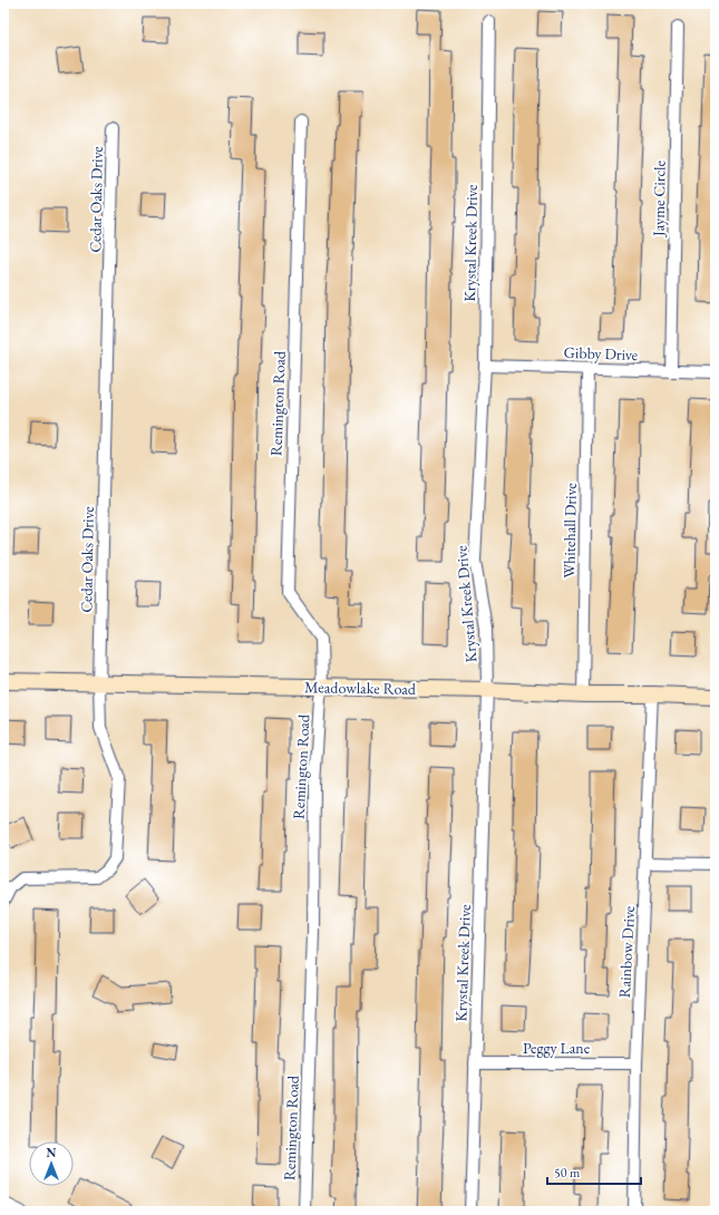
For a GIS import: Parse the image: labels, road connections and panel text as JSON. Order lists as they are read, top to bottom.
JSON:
{
  "streets": {
    "street": [
      "Jayme Circle",
      "Cedar Oaks Drive",
      "Krystal Kreek Drive",
      "Gibby Drive",
      "Remington Road",
      "Whitehall Drive",
      "Meadowlake Road",
      "Rainbow Drive",
      "Peggy Lane"
    ]
  },
  "crossings": [
    ["Jayme Circle", "Gibby Drive"],
    ["Cedar Oaks Drive", "Meadowlake Road"],
    ["Krystal Kreek Drive", "Gibby Drive"],
    ["Krystal Kreek Drive", "Meadowlake Road"],
    ["Krystal Kreek Drive", "Peggy Lane"],
    ["Gibby Drive", "Whitehall Drive"],
    ["Remington Road", "Meadowlake Road"],
    ["Whitehall Drive", "Meadowlake Road"],
    ["Meadowlake Road", "Rainbow Drive"],
    ["Rainbow Drive", "Peggy Lane"]
  ],
  "scale_bar": "50 m",
  "north": "top"
}
